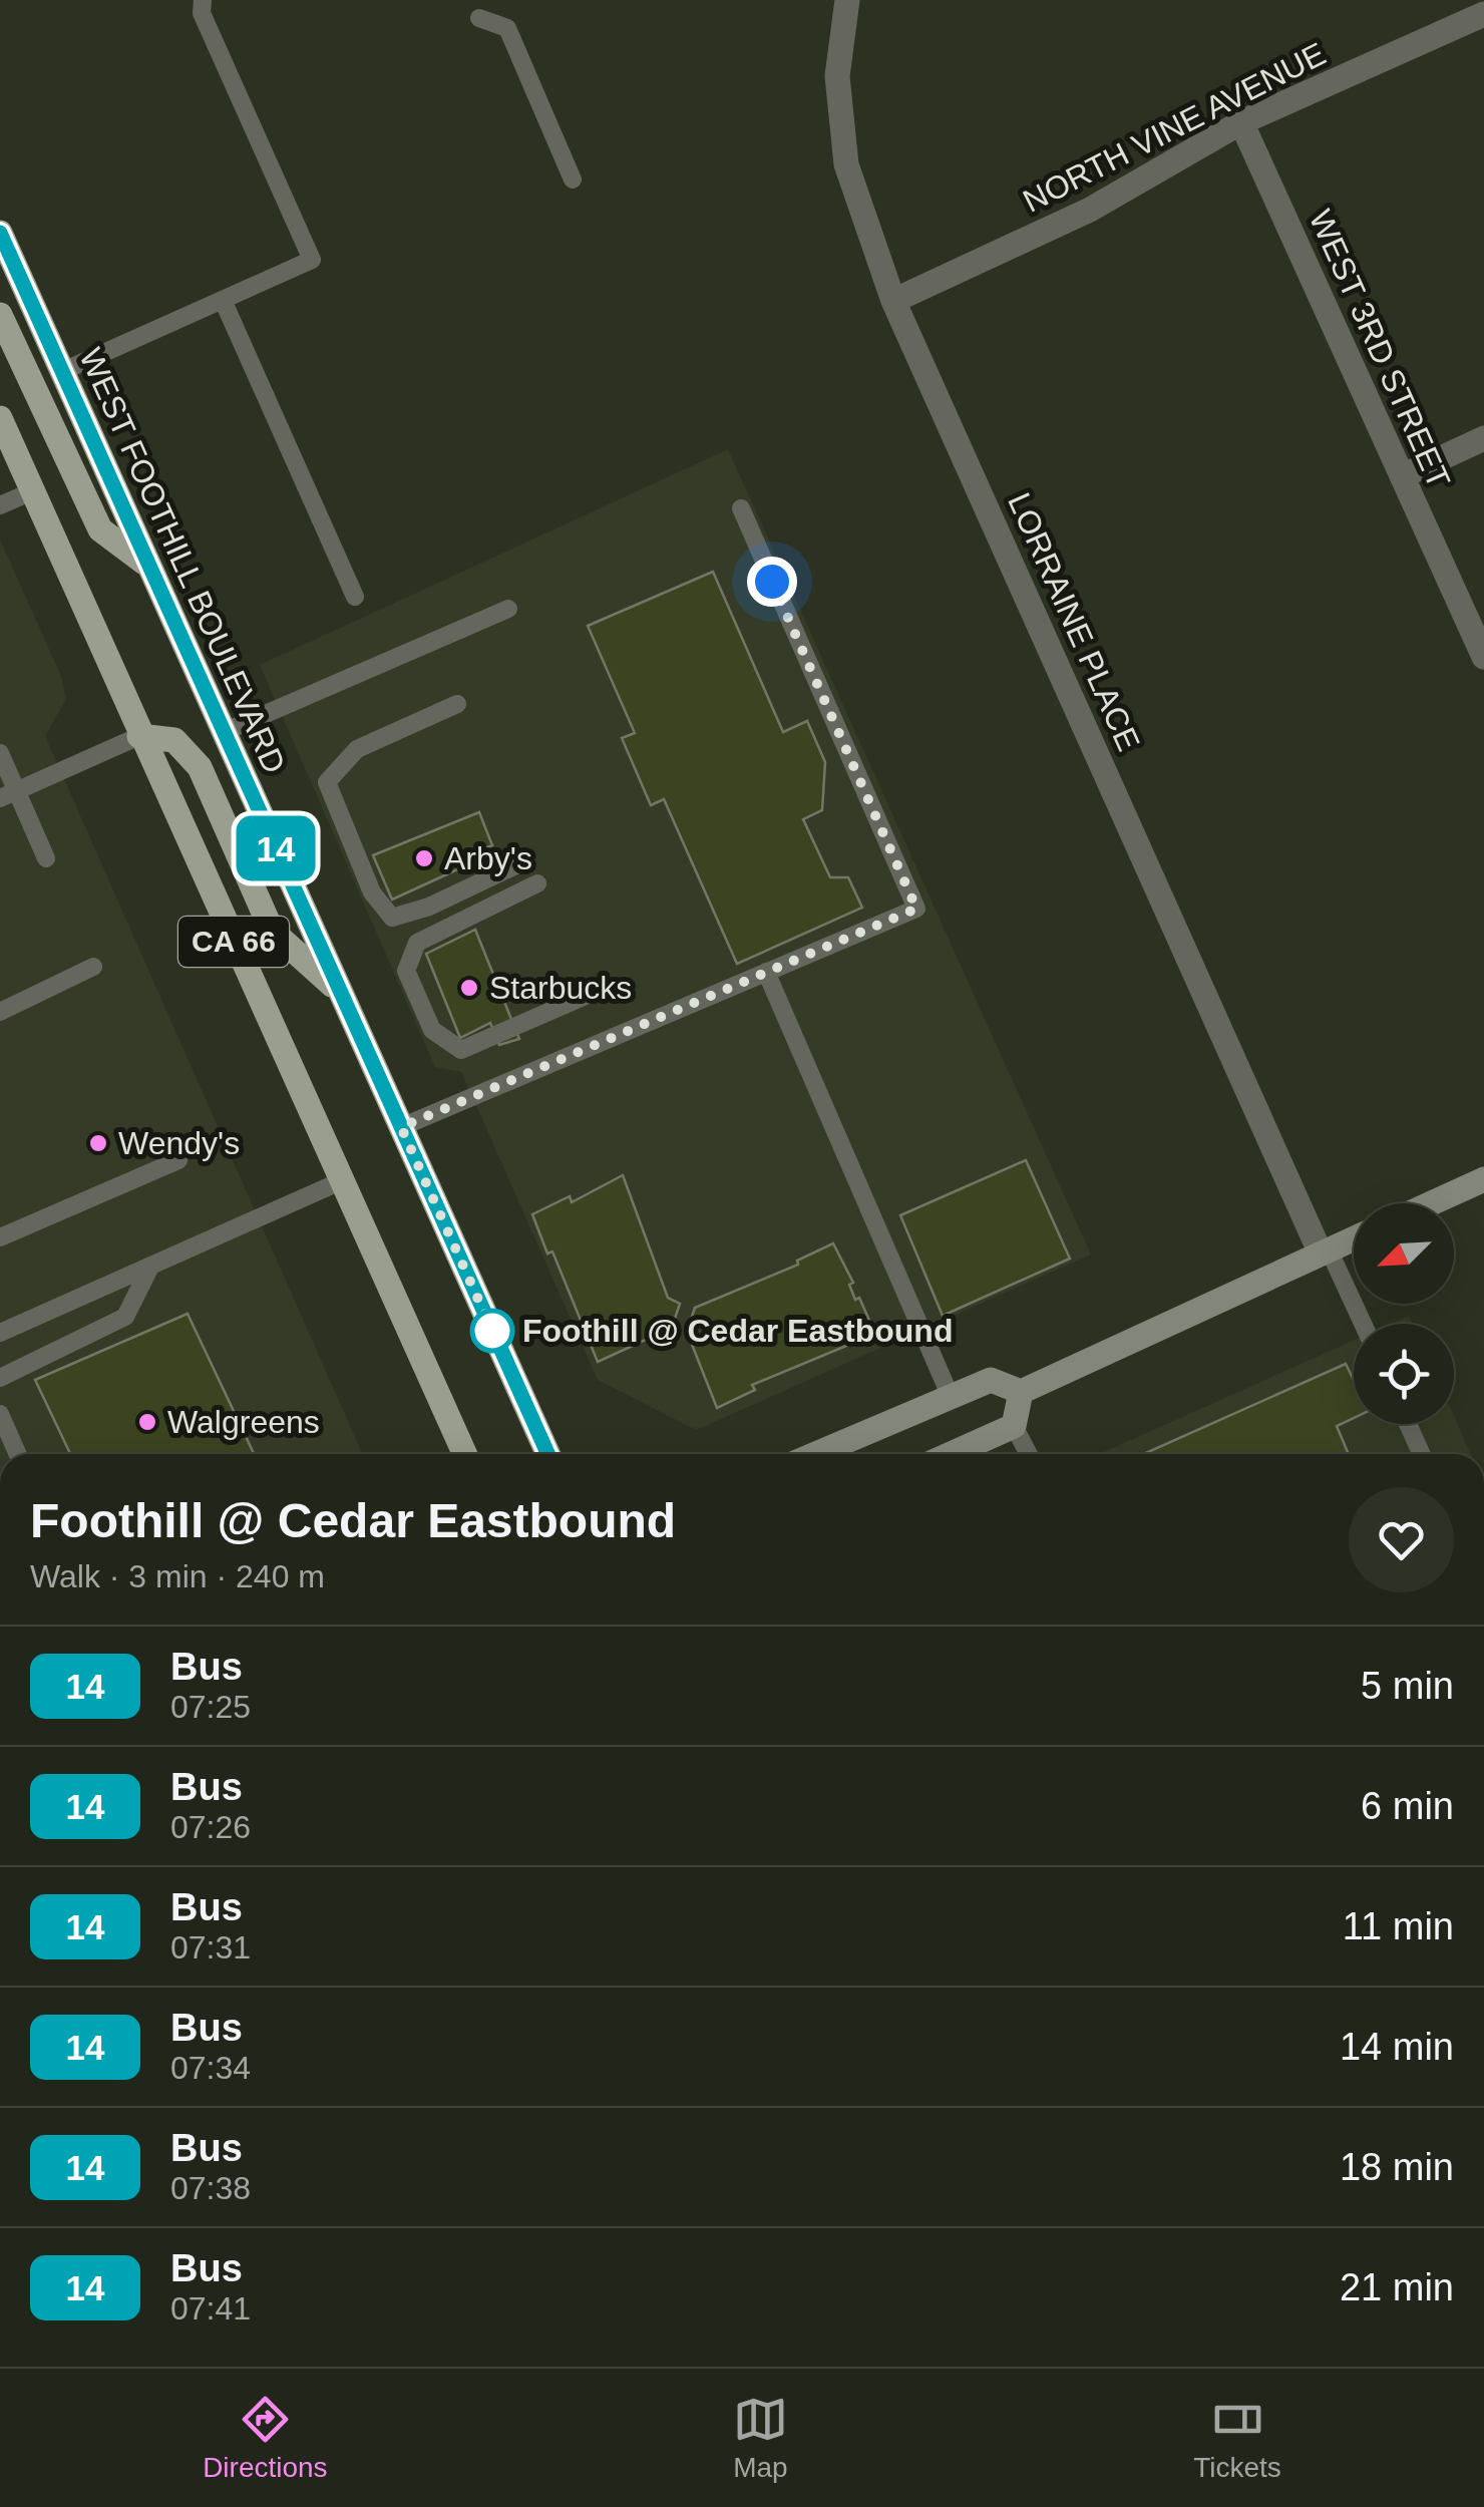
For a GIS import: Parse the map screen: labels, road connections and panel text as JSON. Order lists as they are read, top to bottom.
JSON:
{
  "streets": {
    "main road": ["WEST FOOTHILL BOULEVARD", "CA 66"],
    "street": ["NORTH VINE AVENUE", "WEST 3RD STREET", "LORRAINE PLACE"]
  },
  "crossings": [
    ["NORTH VINE AVENUE", "WEST 3RD STREET"],
    ["NORTH VINE AVENUE", "LORRAINE PLACE"]
  ],
  "places": [
    "Arby's",
    "Starbucks",
    "Wendy's",
    "Foothill @ Cedar Eastbound",
    "Walgreens"
  ],
  "lines": ["bus line 14"],
  "north": "bottom left",
  "page": {
    "on_map": "14",
    "heading": ["Foothill @ Cedar Eastbound", "Walk · 3 min · 240 m"],
    "list": [
      {
        "mark": "14",
        "name": "Bus",
        "note": "07:25",
        "value": "5 min"
      },
      {
        "mark": "14",
        "name": "Bus",
        "note": "07:26",
        "value": "6 min"
      },
      {
        "mark": "14",
        "name": "Bus",
        "note": "07:31",
        "value": "11 min"
      },
      {
        "mark": "14",
        "name": "Bus",
        "note": "07:34",
        "value": "14 min"
      },
      {
        "mark": "14",
        "name": "Bus",
        "note": "07:38",
        "value": "18 min"
      },
      {
        "mark": "14",
        "name": "Bus",
        "note": "07:41",
        "value": "21 min"
      }
    ],
    "tabs": ["Directions", "Map", "Tickets"]
  }
}
